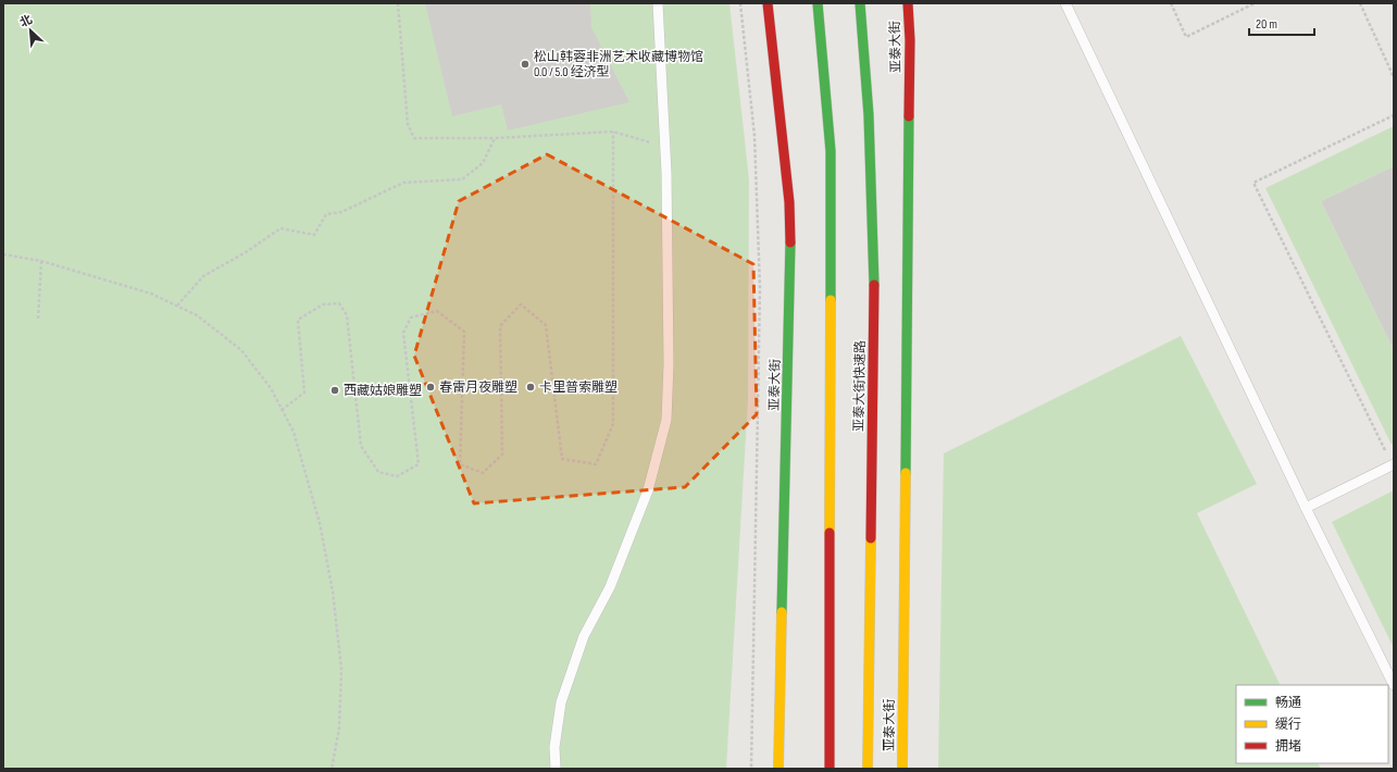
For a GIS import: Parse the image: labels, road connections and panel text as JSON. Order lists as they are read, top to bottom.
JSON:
{
  "streets": {
    "main road": ["亚泰大街", "亚泰大街快速路"]
  },
  "places": [
    "松山韩蓉非洲艺术收藏博物馆 0.0 / 5.0 经济型",
    "春雷月夜雕塑",
    "卡里普索雕塑",
    "西藏姑娘雕塑"
  ],
  "legend": ["畅通", "缓行", "拥堵"],
  "scale_bar": "20 m",
  "north": "top left"
}
